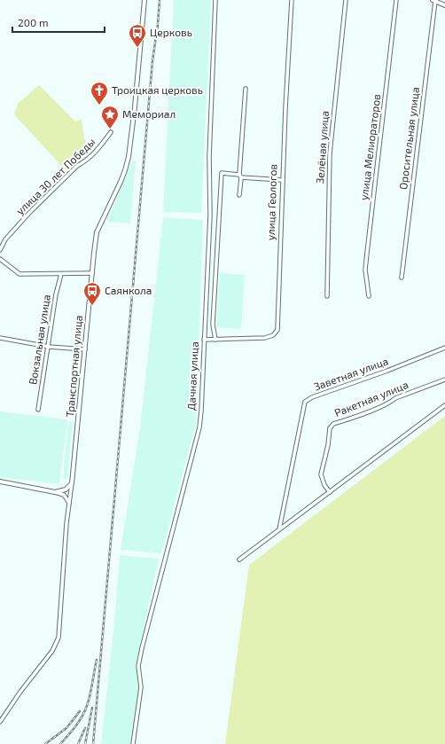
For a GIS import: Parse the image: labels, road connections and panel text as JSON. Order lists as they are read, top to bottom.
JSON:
{
  "streets": {
    "street": [
      "Оросительная улица",
      "Зелёная улица",
      "улица Мелиораторов",
      "улица 30 лет Победы",
      "улица Геологов",
      "Вокзальная улица",
      "Транспортная улица",
      "Заветная улица",
      "Дачная улица",
      "Ракетная улица"
    ]
  },
  "crossings": [
    ["улица Геологов", "Дачная улица"]
  ],
  "places": {
    "bus stop": ["Церковь", "Саянкола"],
    "church": ["Троицкая церковь"],
    "place": ["Мемориал"]
  },
  "scale_bar": "200 m"
}
